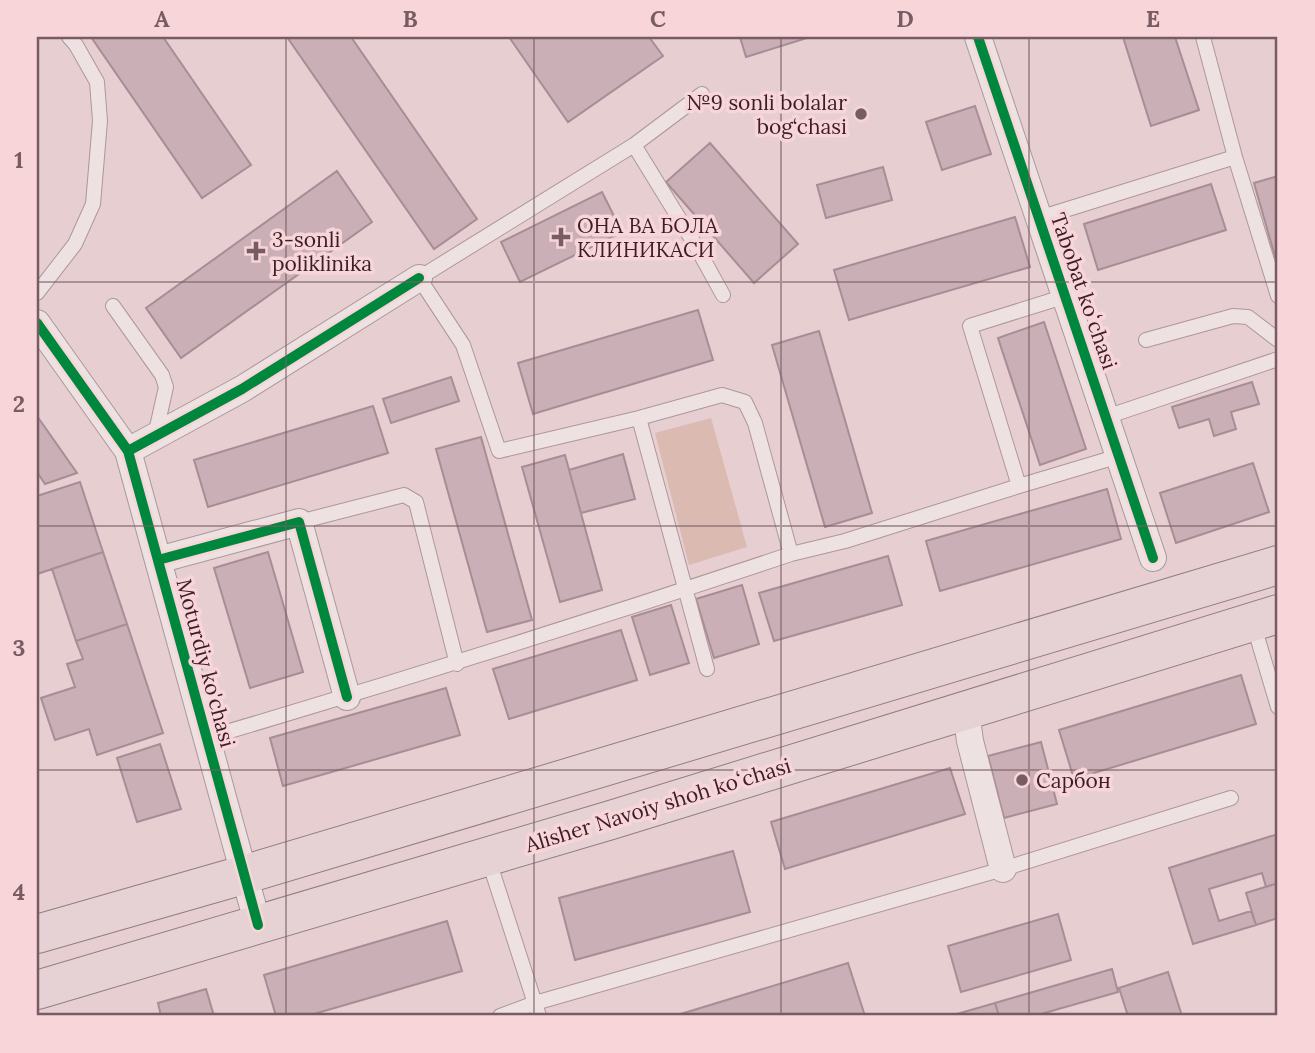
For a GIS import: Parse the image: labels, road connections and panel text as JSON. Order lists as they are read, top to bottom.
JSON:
{
  "streets": {
    "main road": ["Alisher Navoiy shoh koʻchasi"],
    "street": ["Tabobat koʻchasi", "Moturdiy ko'chasi"]
  },
  "crossings": [
    ["Moturdiy ko'chasi", "Alisher Navoiy shoh koʻchasi"]
  ],
  "places": {
    "other": ["№9 sonli bolalar bog‘chasi", "Сарбон"],
    "health": ["ОНА ВА БОЛА КЛИНИКАСИ", "3-sonli poliklinika"]
  },
  "grid": {
    "columns": [
      "A",
      "B",
      "C",
      "D",
      "E"
    ],
    "rows": [
      "1",
      "2",
      "3",
      "4"
    ]
  }
}
